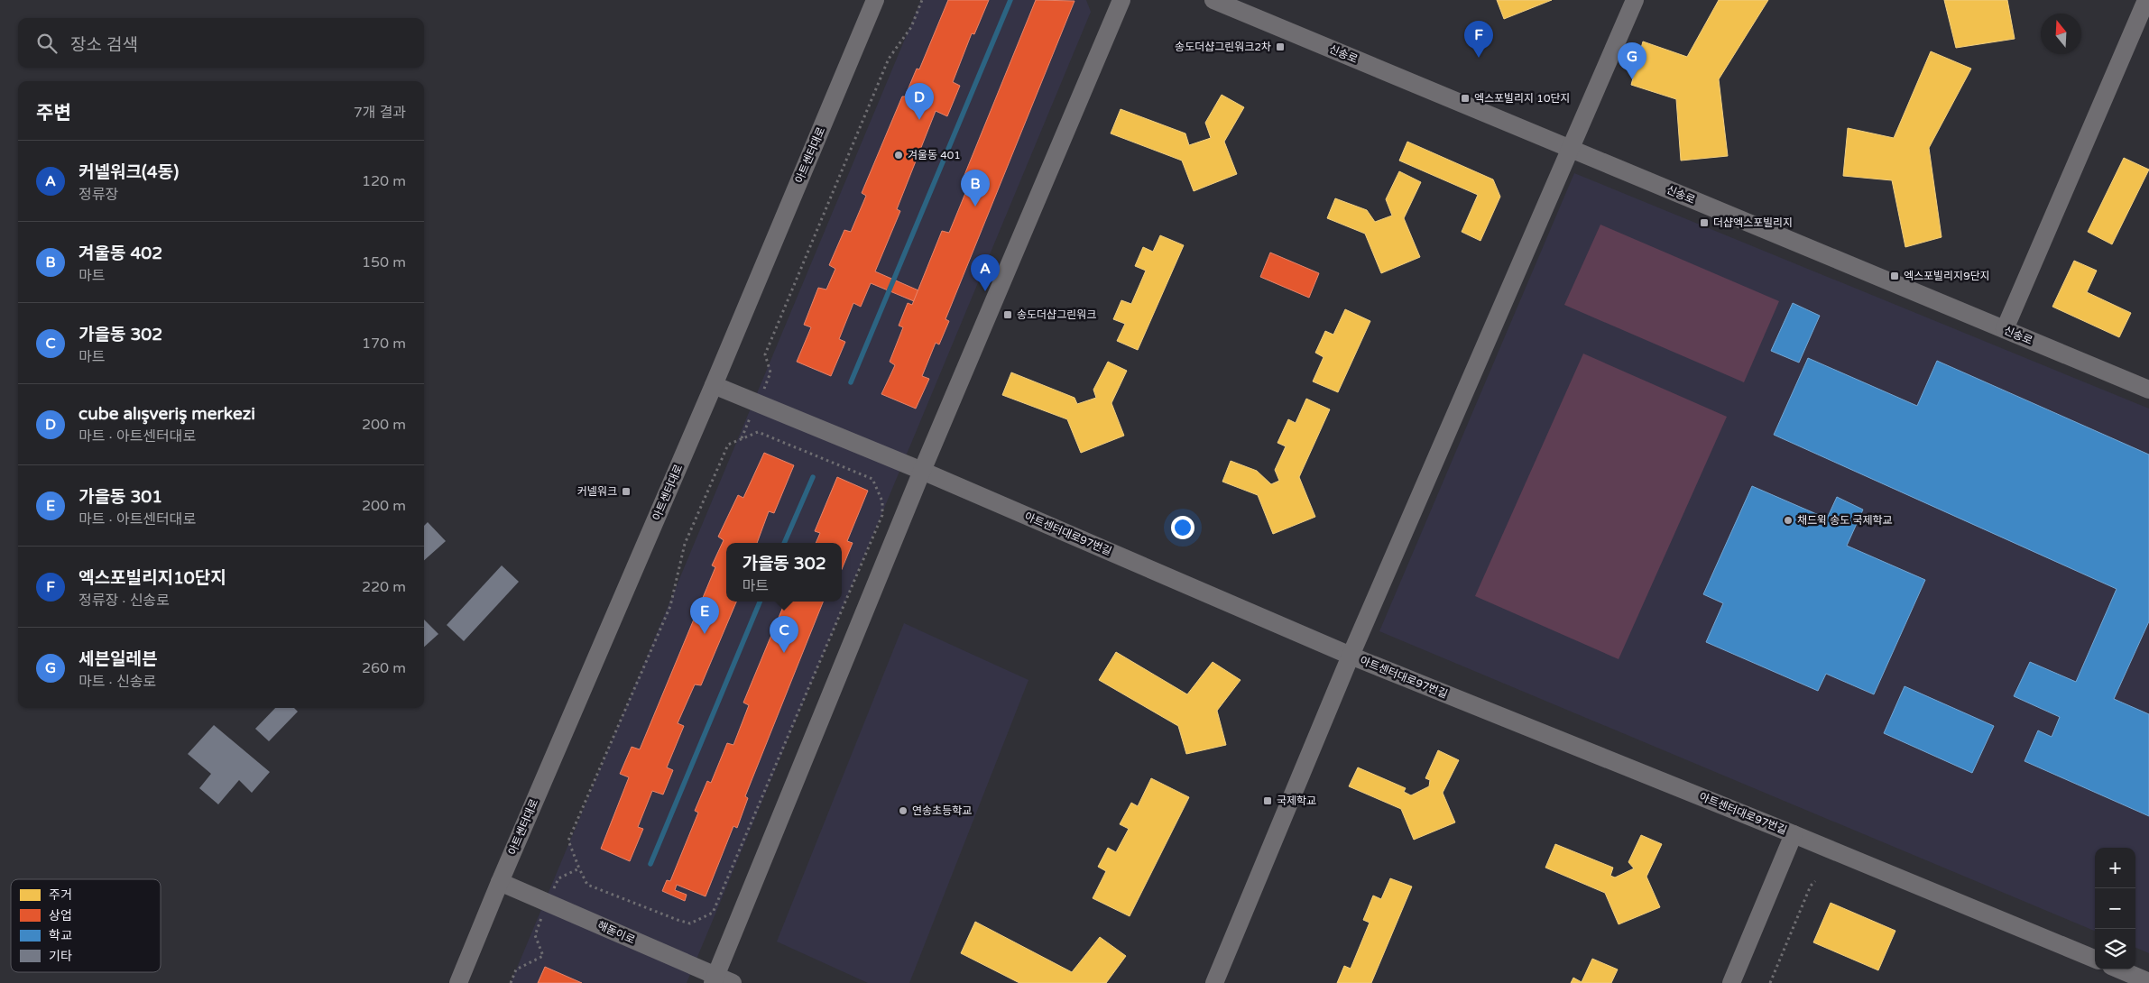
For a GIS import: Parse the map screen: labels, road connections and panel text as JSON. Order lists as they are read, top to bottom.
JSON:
{
  "streets": {
    "street": [
      "신송로",
      "아트센터대로",
      "아트센터대로97번길",
      "해돋이로"
    ]
  },
  "crossings": [
    ["아트센터대로", "아트센터대로97번길"],
    ["아트센터대로", "해돋이로"]
  ],
  "places": {
    "transit": [
      "송도더샵그린워크2차",
      "엑스포빌리지 10단지",
      "더샵엑스포빌리지",
      "엑스포빌리지9단지",
      "송도더샵그린워크",
      "커넬워크",
      "국제학교"
    ],
    "other": ["겨울동 401", "채드윅 송도 국제학교", "연송초등학교"]
  },
  "legend": [
    "주거",
    "상업",
    "학교",
    "기타"
  ],
  "north": "top",
  "page": {
    "search": "장소 검색",
    "pins": [
      "F",
      "G",
      "D",
      "B",
      "A",
      "E",
      "C"
    ],
    "heading": ["주변", "7개 결과"],
    "list": [
      {
        "mark": "A",
        "name": "커넬워크(4동)",
        "note": "정류장",
        "value": "120 m"
      },
      {
        "mark": "B",
        "name": "겨울동 402",
        "note": "마트",
        "value": "150 m"
      },
      {
        "mark": "C",
        "name": "가을동 302",
        "note": "마트",
        "value": "170 m"
      },
      {
        "mark": "D",
        "name": "cube alışveriş merkezi",
        "note": "마트 · 아트센터대로",
        "value": "200 m"
      },
      {
        "mark": "E",
        "name": "가을동 301",
        "note": "마트 · 아트센터대로",
        "value": "200 m"
      },
      {
        "mark": "F",
        "name": "엑스포빌리지10단지",
        "note": "정류장 · 신송로",
        "value": "220 m"
      },
      {
        "mark": "G",
        "name": "세븐일레븐",
        "note": "마트 · 신송로",
        "value": "260 m"
      }
    ],
    "popup": ["가을동 302", "마트"],
    "map_buttons": ["+", "−"]
  }
}
